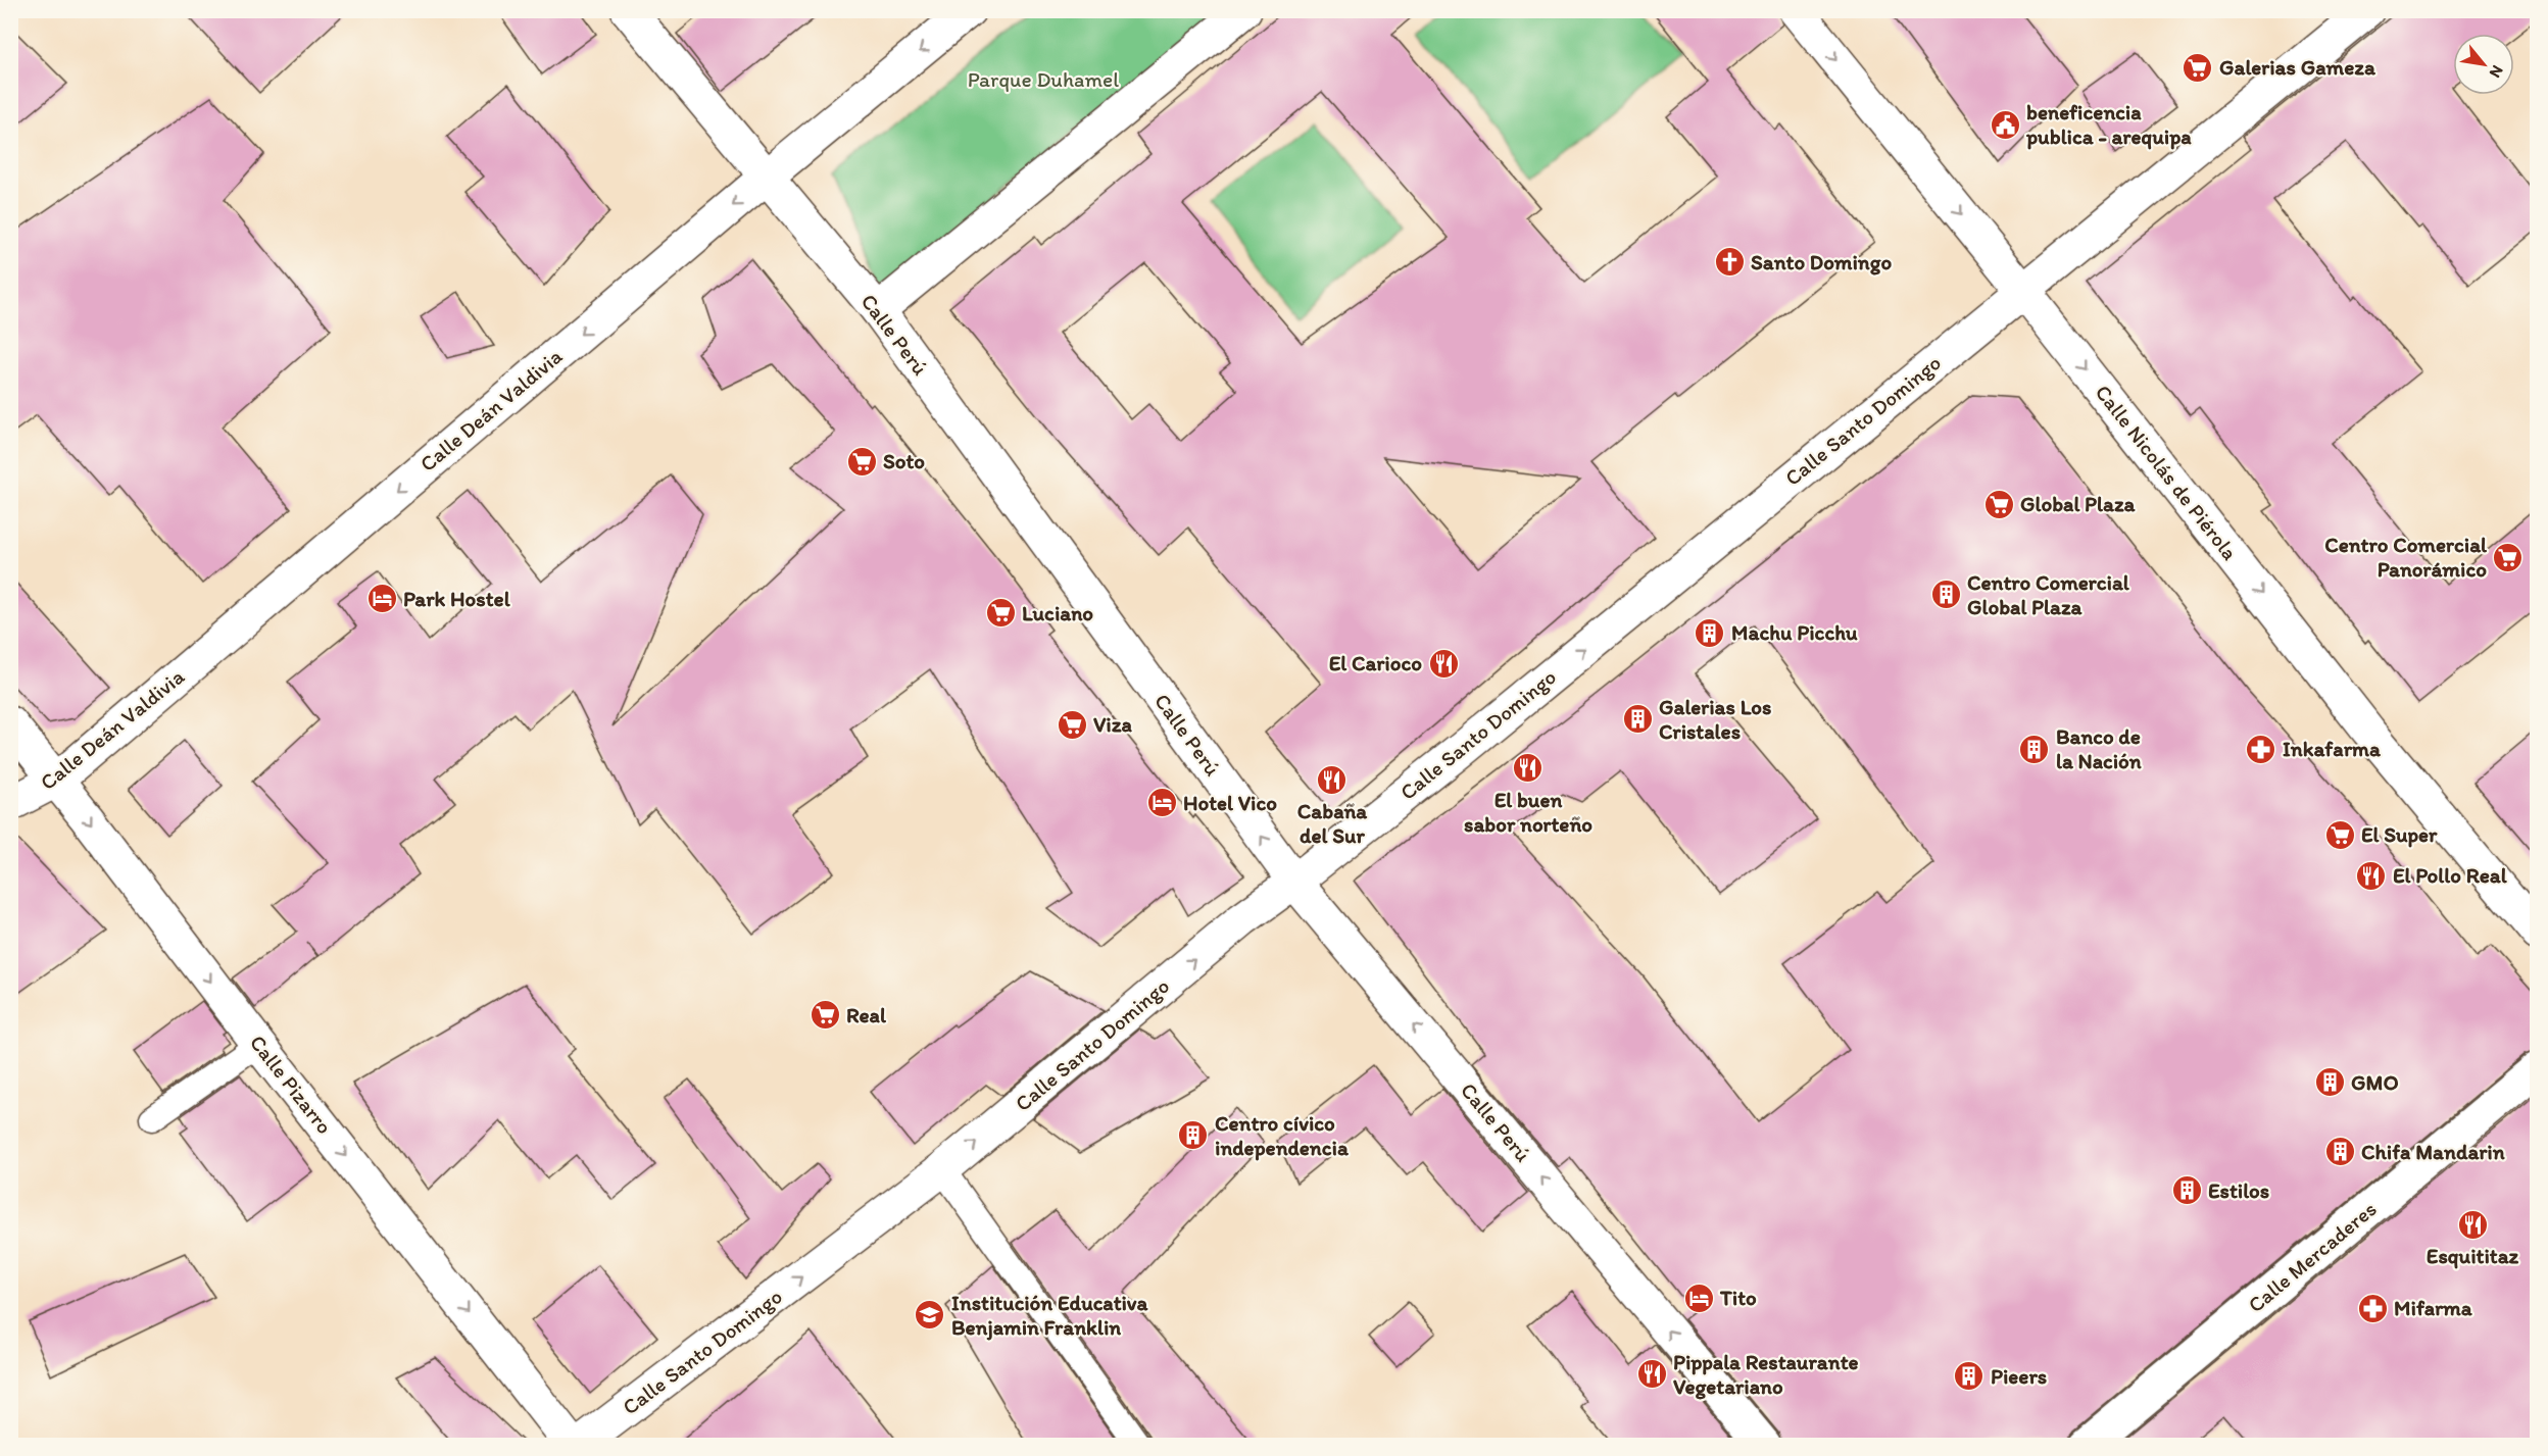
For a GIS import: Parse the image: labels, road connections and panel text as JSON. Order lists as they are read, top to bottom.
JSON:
{
  "streets": {
    "street": [
      "Calle Perú",
      "Calle Deán Valdivia",
      "Calle Santo Domingo",
      "Calle Nicolás de Piérola",
      "Calle Pizarro",
      "Calle Mercaderes"
    ]
  },
  "crossings": [
    ["Calle Perú", "Calle Deán Valdivia"],
    ["Calle Perú", "Calle Santo Domingo"],
    ["Calle Deán Valdivia", "Calle Pizarro"],
    ["Calle Santo Domingo", "Calle Nicolás de Piérola"]
  ],
  "one_way": [
    "Calle Perú",
    "Calle Deán Valdivia",
    "Calle Santo Domingo",
    "Calle Nicolás de Piérola",
    "Calle Pizarro"
  ],
  "parks": ["Parque Duhamel"],
  "places": {
    "supermarket": [
      "Galerias Gameza",
      "Soto",
      "Global Plaza",
      "Centro Comercial Panorámico",
      "Luciano",
      "Viza",
      "El Super",
      "Real"
    ],
    "public building": ["beneficencia publica - arequipa"],
    "church": ["Santo Domingo"],
    "building": [
      "Centro Comercial Global Plaza",
      "Machu Picchu",
      "Galerias Los Cristales",
      "Banco de la Nación",
      "GMO",
      "Centro cívico independencia",
      "Chifa Mandarin",
      "Estilos",
      "Pieers"
    ],
    "hotel": ["Park Hostel", "Hotel Vico", "Tito"],
    "restaurant": [
      "El Carioco",
      "El buen sabor norteño",
      "Cabaña del Sur",
      "El Pollo Real",
      "Esquititaz",
      "Pippala Restaurante Vegetariano"
    ],
    "pharmacy": ["Inkafarma", "Mifarma"],
    "school or university": ["Institución Educativa Benjamin Franklin"]
  },
  "north": "bottom right"
}
